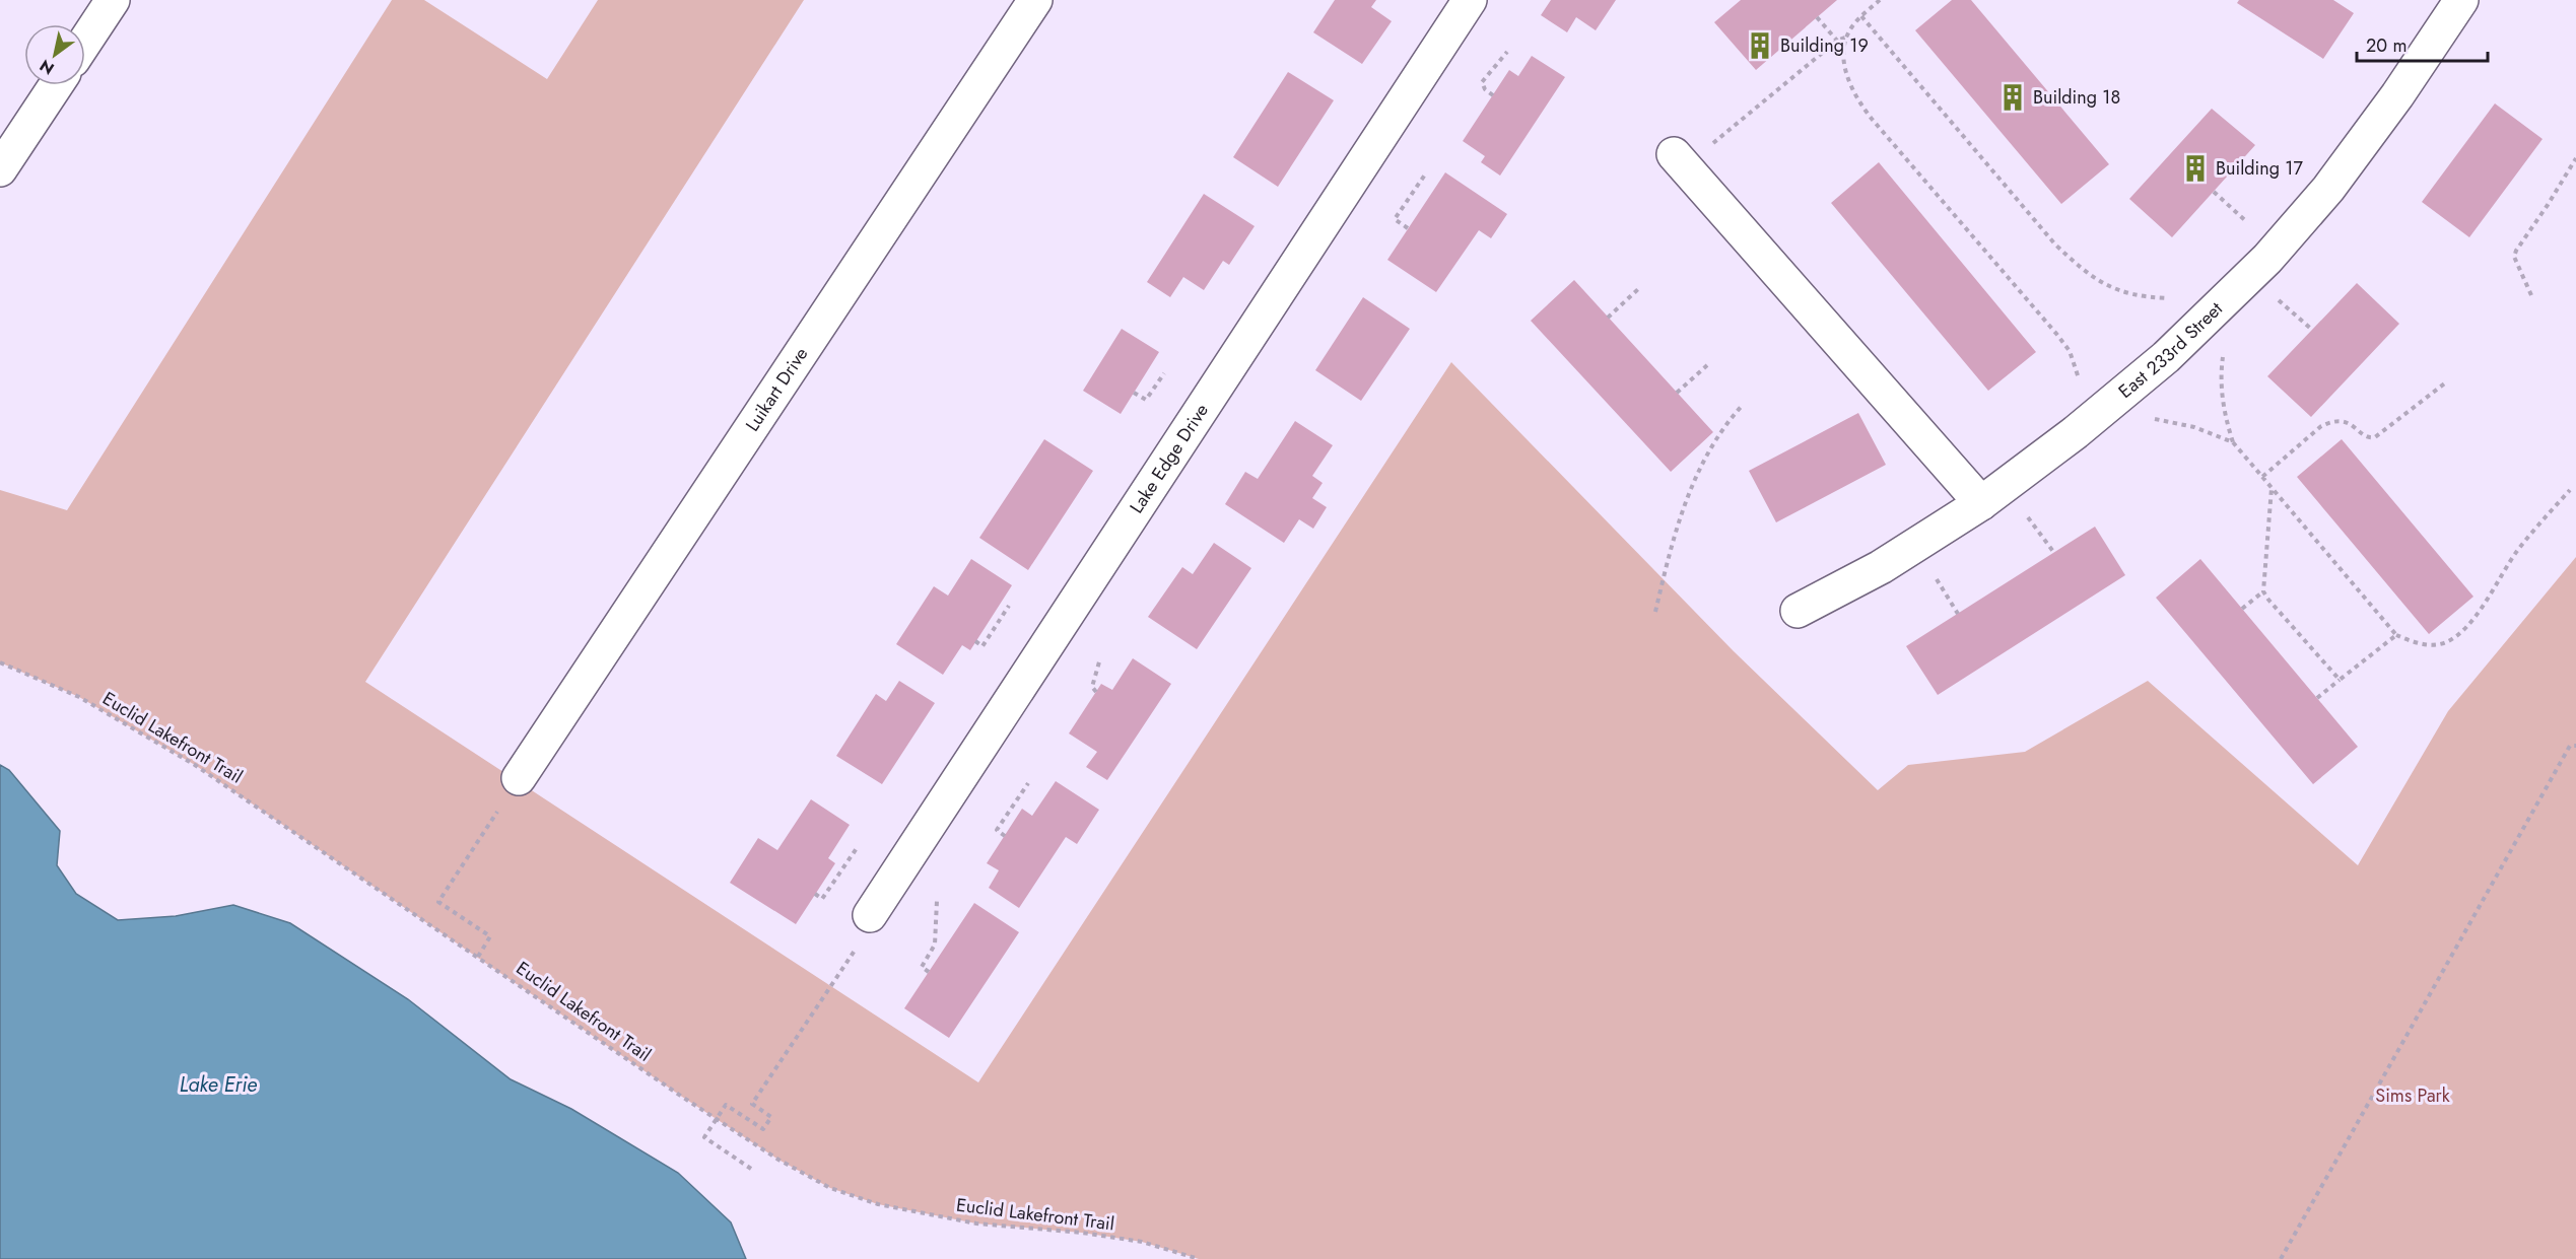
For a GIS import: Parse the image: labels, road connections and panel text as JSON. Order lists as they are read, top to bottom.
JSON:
{
  "streets": {
    "street": ["East 233rd Street", "Luikart Drive", "Lake Edge Drive"],
    "path": ["Euclid Lakefront Trail"]
  },
  "water": ["Lake Erie"],
  "parks": ["Sims Park"],
  "places": {
    "building": ["Building 19", "Building 18", "Building 17"]
  },
  "scale_bar": "20 m",
  "north": "bottom left"
}
